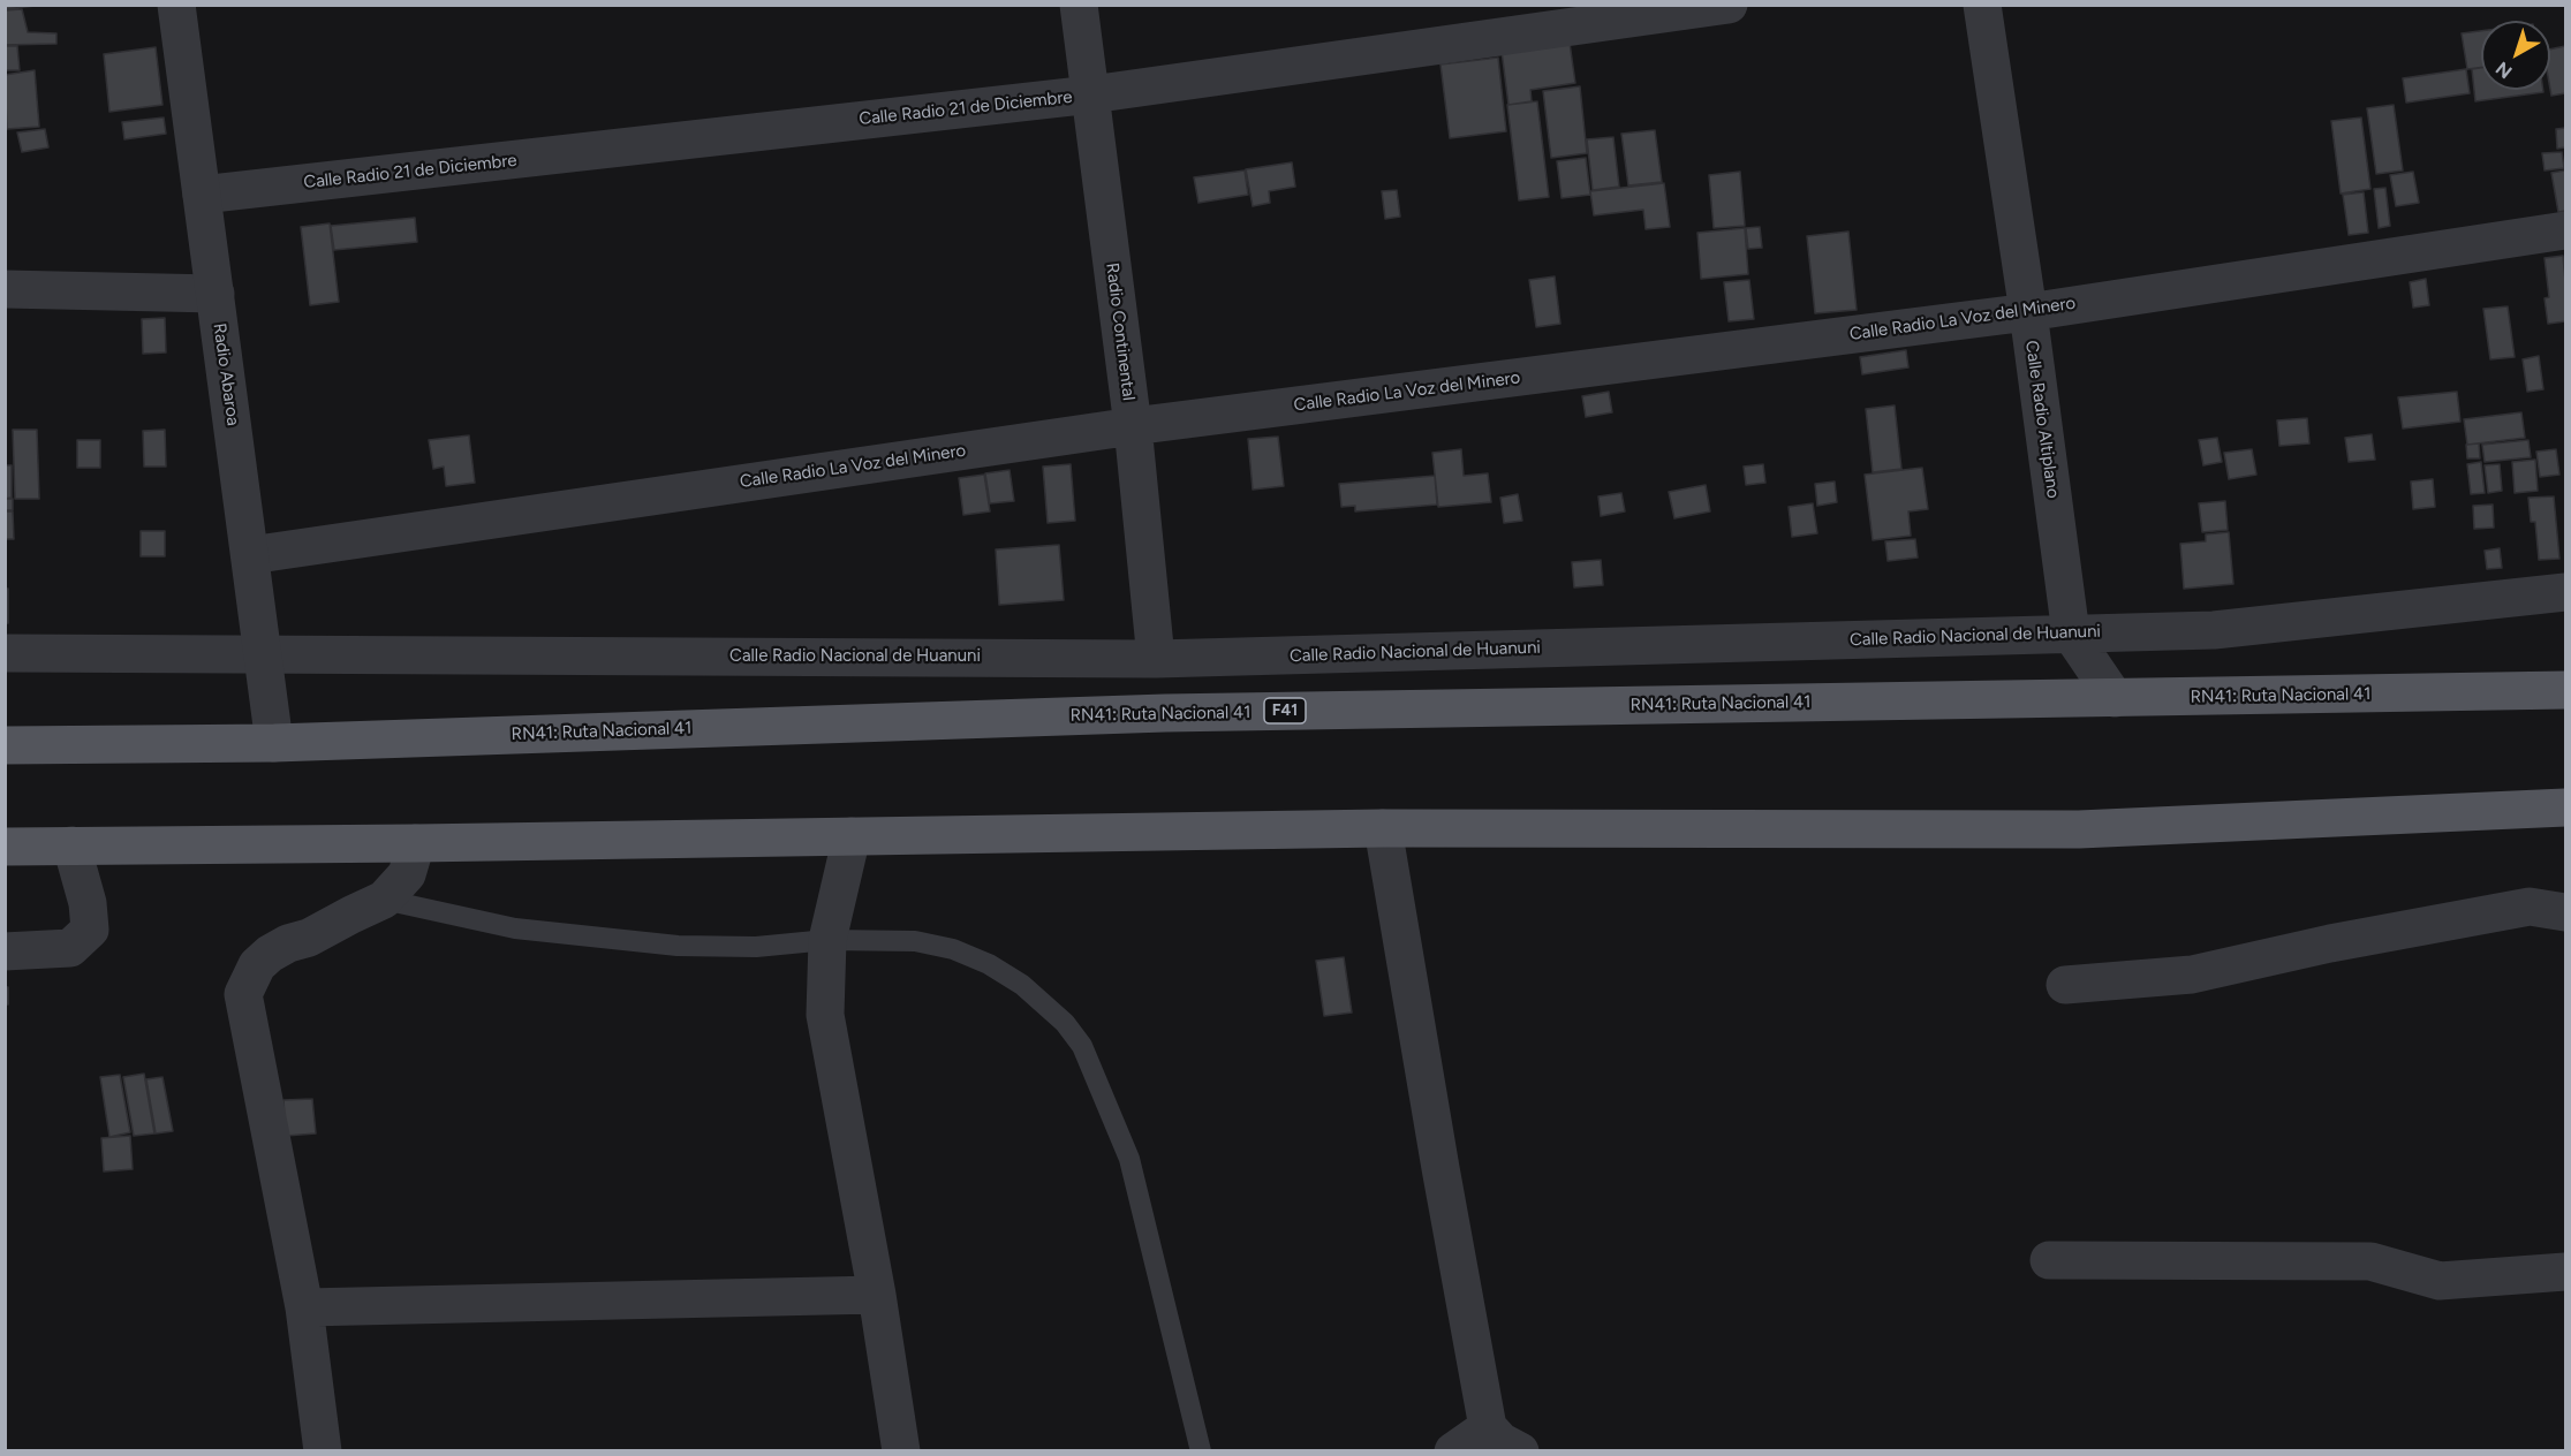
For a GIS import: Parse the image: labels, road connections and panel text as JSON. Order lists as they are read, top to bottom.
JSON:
{
  "streets": {
    "main road": ["RN41: Ruta Nacional 41", "F41"],
    "street": [
      "Calle Radio 21 de Diciembre",
      "Calle Radio La Voz del Minero",
      "Radio Continental",
      "Radio Abaroa",
      "Calle Radio Altiplano",
      "Calle Radio Nacional de Huanuni"
    ]
  },
  "crossings": [
    ["Calle Radio 21 de Diciembre", "Radio Continental"],
    ["Calle Radio 21 de Diciembre", "Radio Abaroa"],
    ["Calle Radio La Voz del Minero", "Radio Continental"],
    ["Calle Radio La Voz del Minero", "Radio Abaroa"],
    ["Calle Radio La Voz del Minero", "Calle Radio Altiplano"],
    ["Radio Continental", "Calle Radio Nacional de Huanuni"],
    ["Radio Abaroa", "Calle Radio Nacional de Huanuni"],
    ["Radio Abaroa", "RN41: Ruta Nacional 41"],
    ["Calle Radio Altiplano", "Calle Radio Nacional de Huanuni"],
    ["Calle Radio Altiplano", "RN41: Ruta Nacional 41"]
  ],
  "north": "bottom left"
}
